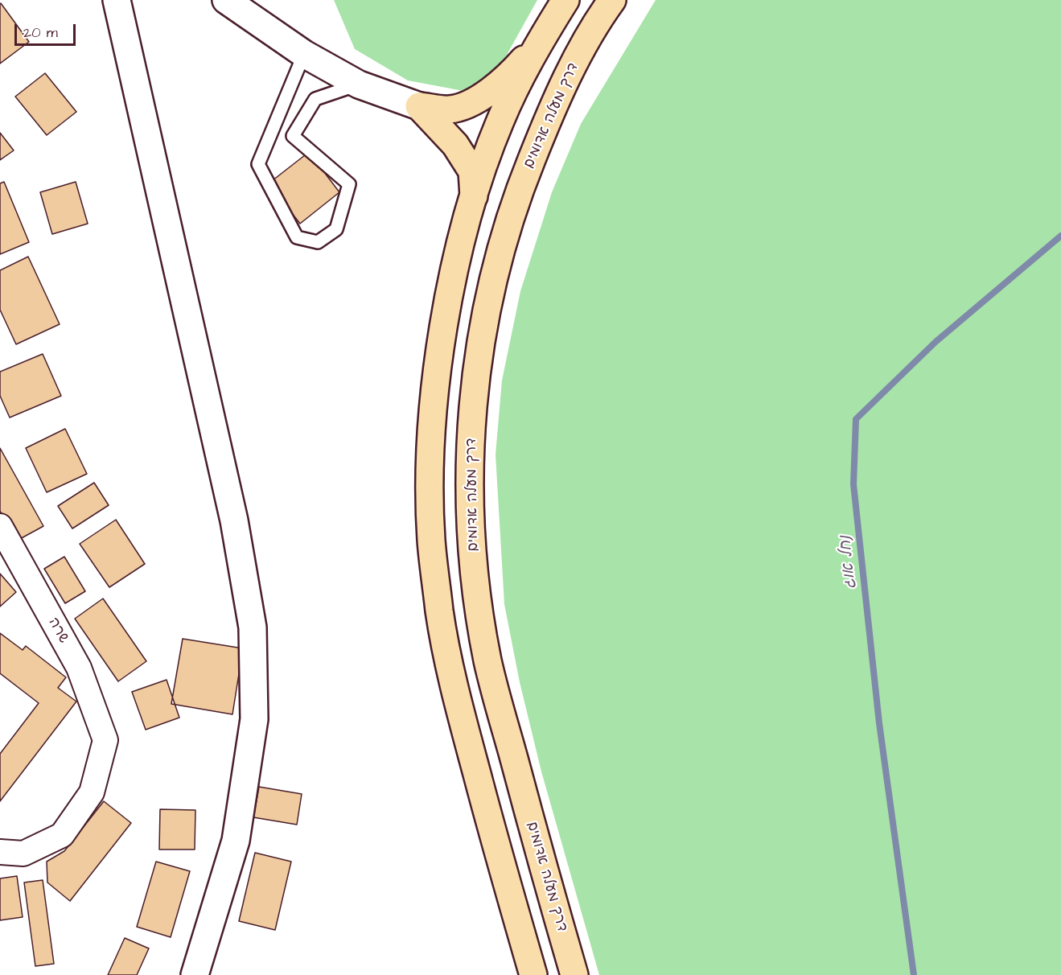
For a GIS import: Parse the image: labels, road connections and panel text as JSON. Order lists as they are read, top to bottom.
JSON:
{
  "streets": {
    "highway": ["דרך מעלה אדומים"],
    "street": ["שרה"]
  },
  "water": ["נחל אוג"],
  "scale_bar": "20 m"
}
